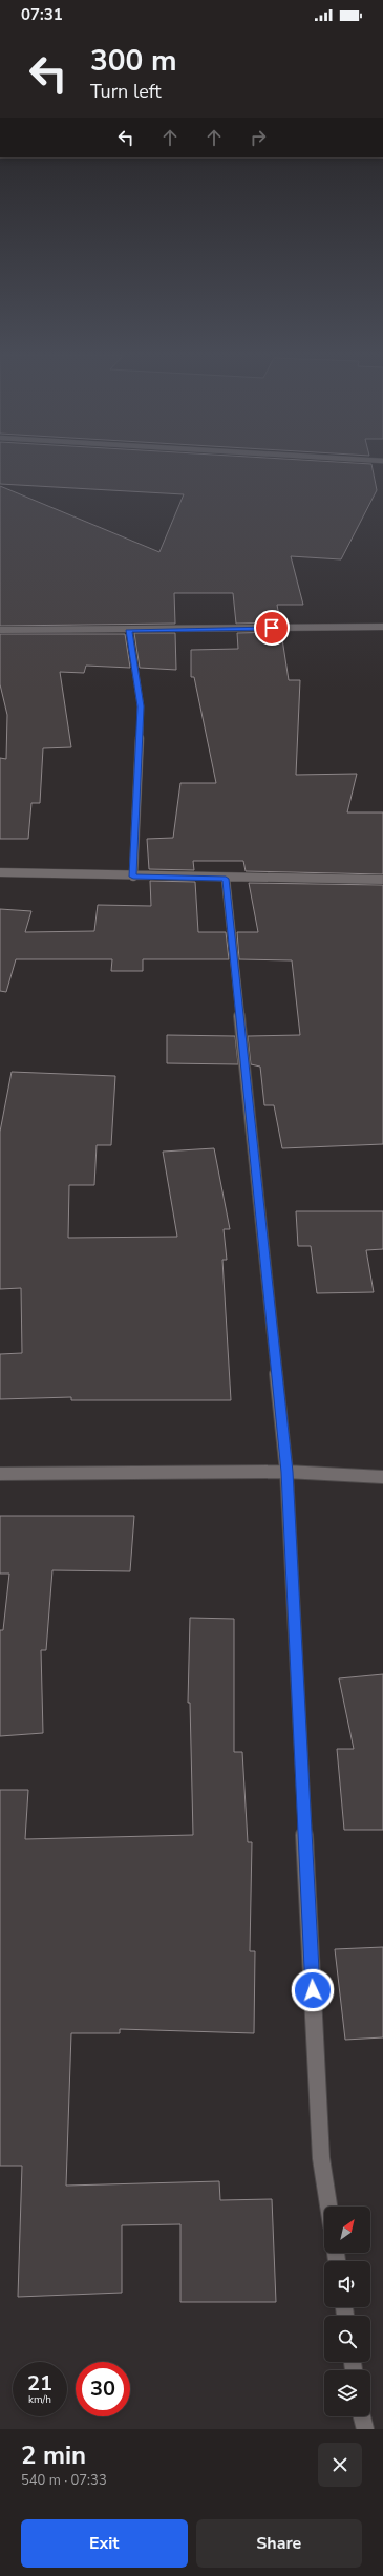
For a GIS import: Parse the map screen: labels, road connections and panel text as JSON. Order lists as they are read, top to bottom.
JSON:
{
  "north": "top right",
  "page": {
    "status": "07:31",
    "turn": ["300 m", "Turn left"],
    "speed": "21 km/h",
    "limit": "30",
    "heading": ["2 min", "540 m · 07:33"],
    "buttons": ["Exit", "Share"]
  }
}
